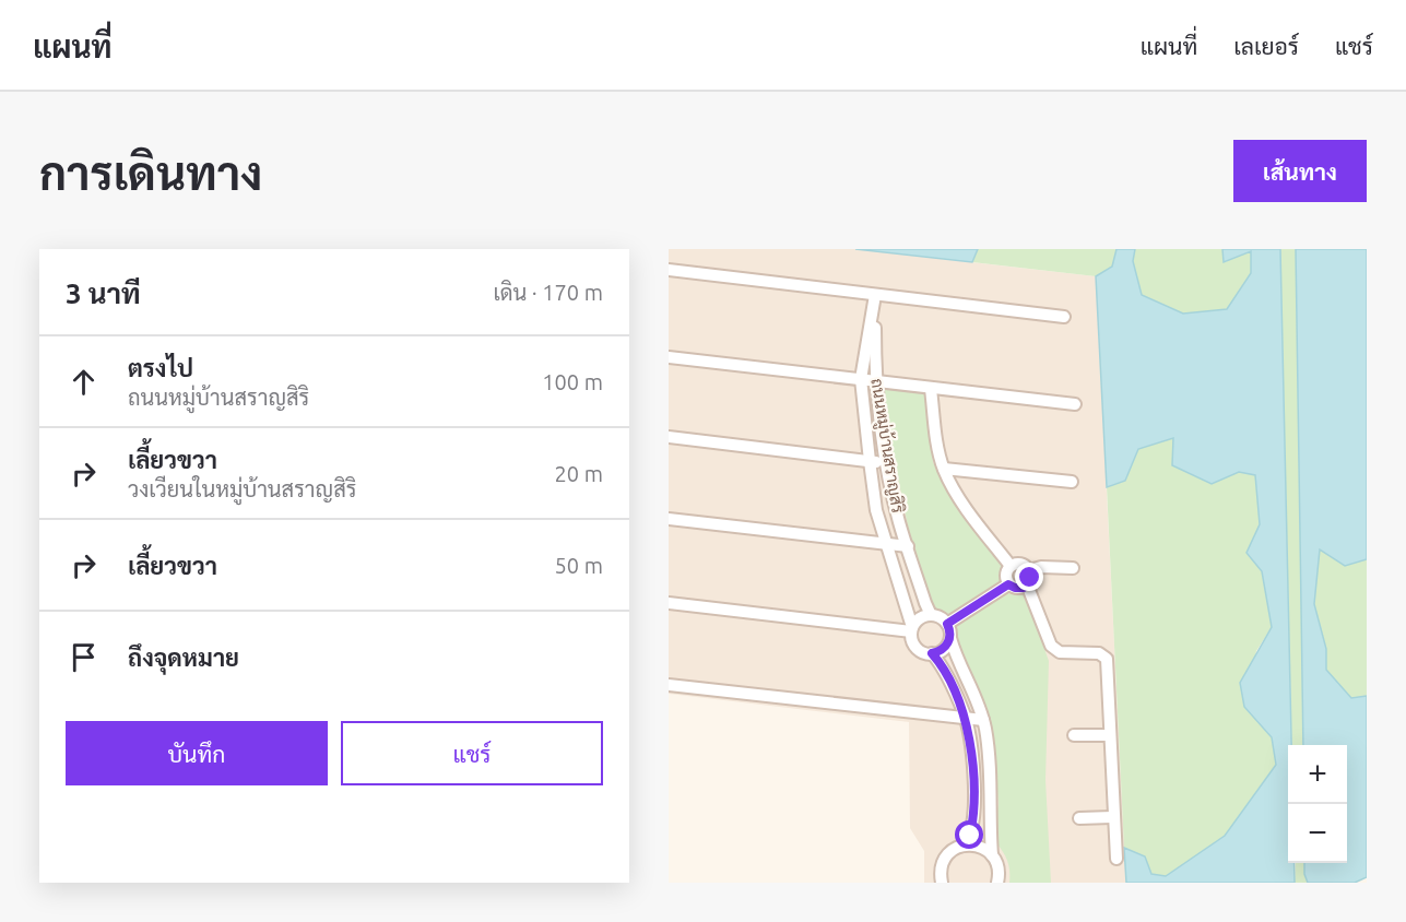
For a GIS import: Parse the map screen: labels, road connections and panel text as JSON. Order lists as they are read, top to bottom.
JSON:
{
  "streets": {
    "street": ["ถนนหมู่บ้านสราญสิริ"]
  },
  "page": {
    "header": "แผนที่",
    "nav": ["แผนที่", "เลเยอร์", "แชร์"],
    "buttons": [
      "เส้นทาง",
      ["บันทึก", "แชร์"]
    ],
    "title": "การเดินทาง",
    "heading": ["3 นาที", "เดิน · 170 m"],
    "list": [
      ["ตรงไป", "ถนนหมู่บ้านสราญสิริ", "100 m"],
      ["เลี้ยวขวา", "วงเวียนในหมู่บ้านสราญสิริ", "20 m"],
      ["เลี้ยวขวา", "50 m"],
      "ถึงจุดหมาย"
    ],
    "map_buttons": ["+", "−"]
  }
}
